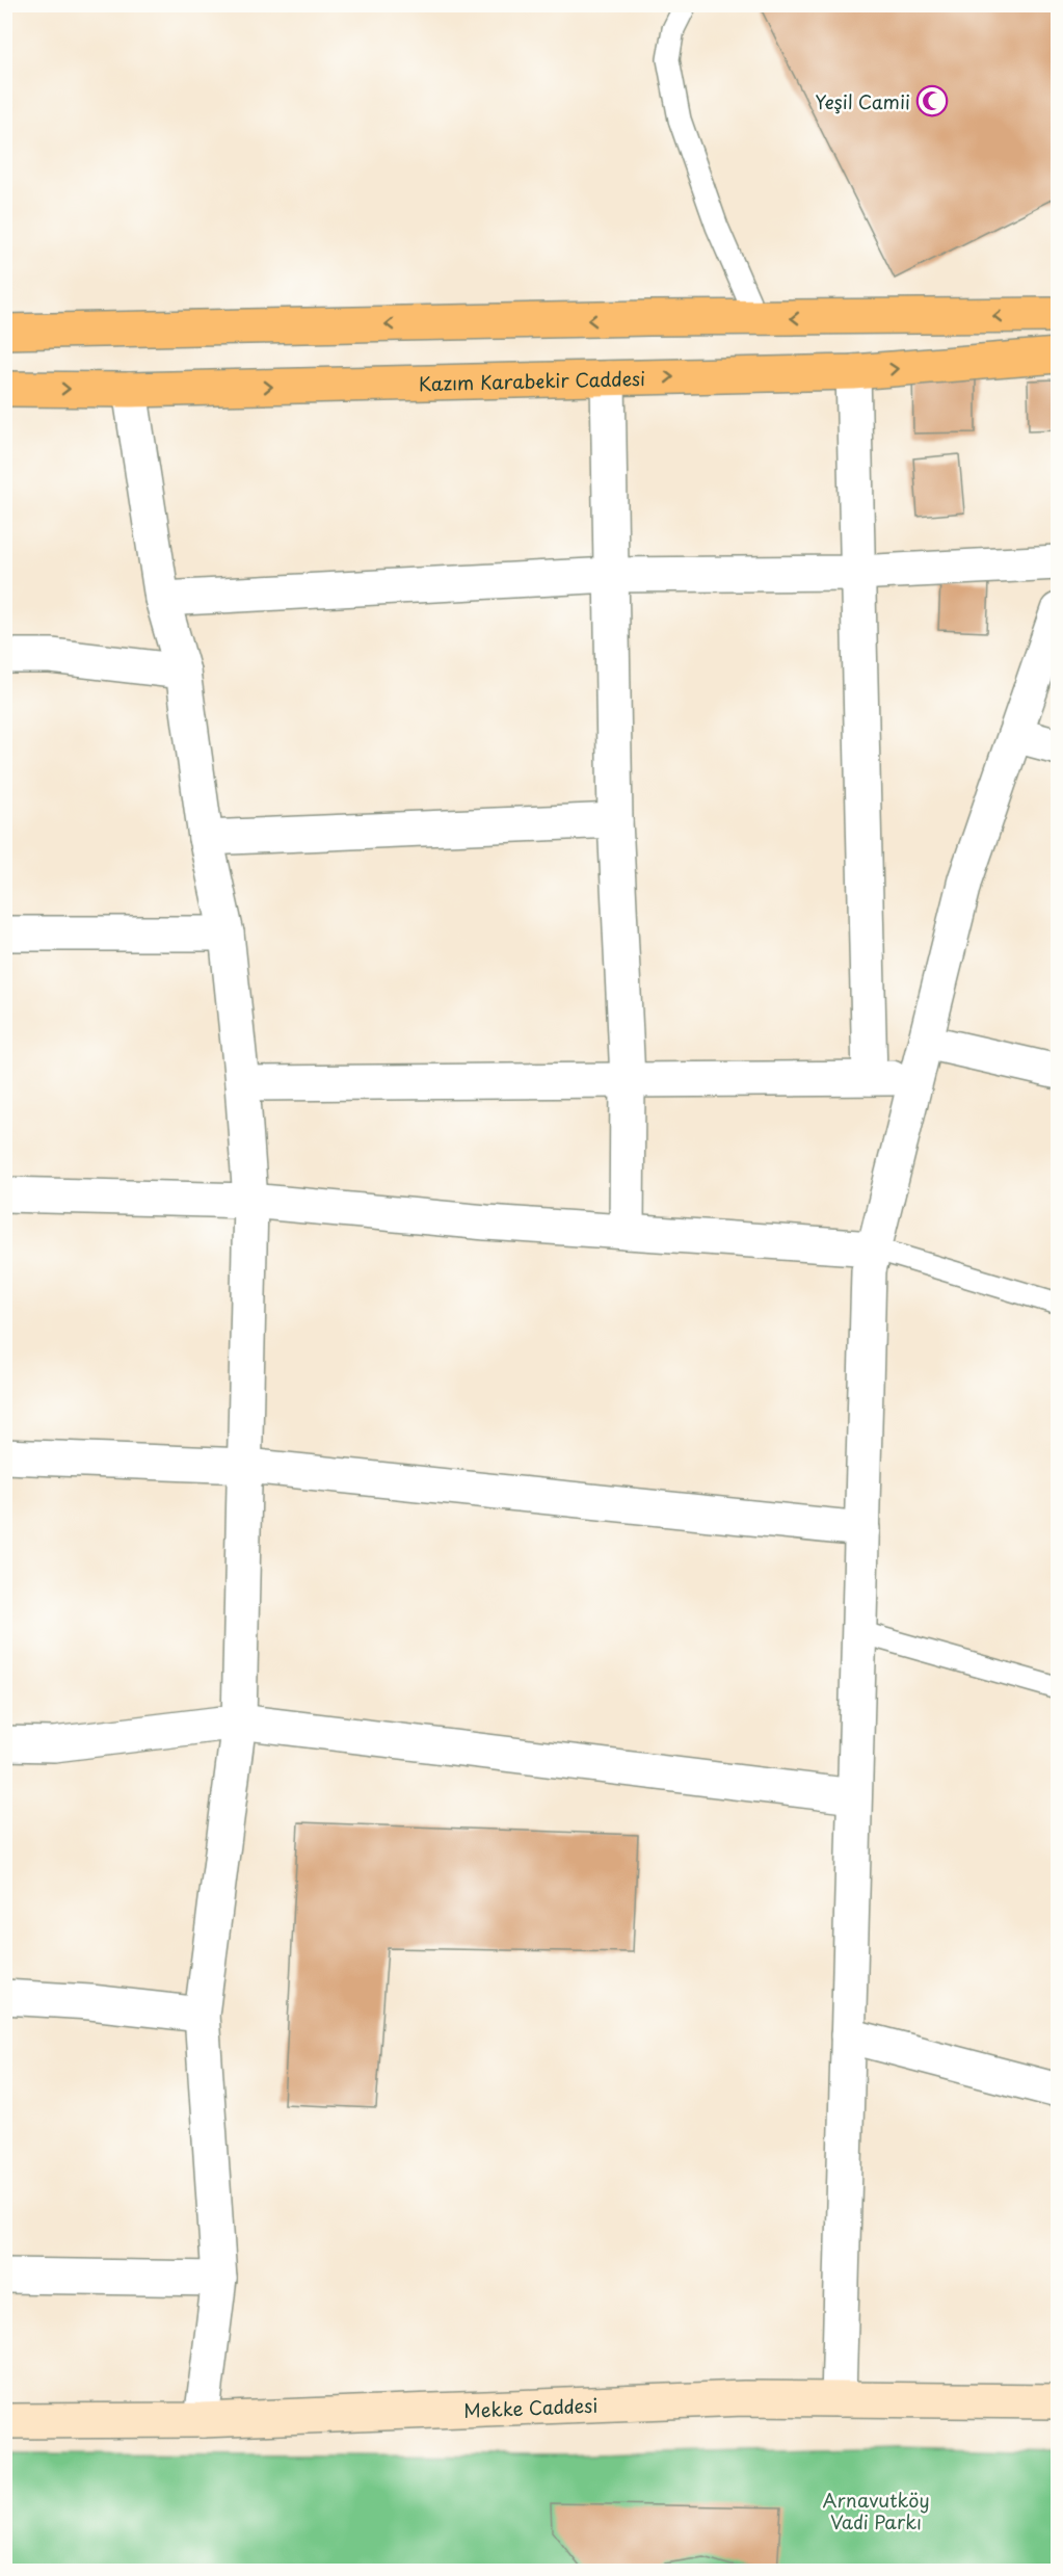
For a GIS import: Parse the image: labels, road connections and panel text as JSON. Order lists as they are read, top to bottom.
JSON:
{
  "streets": {
    "main road": ["Kazım Karabekir Caddesi"],
    "street": ["Mekke Caddesi"]
  },
  "parks": ["Arnavutköy Vadi Parkı"],
  "places": {
    "mosque": ["Yeşil Camii"]
  }
}
